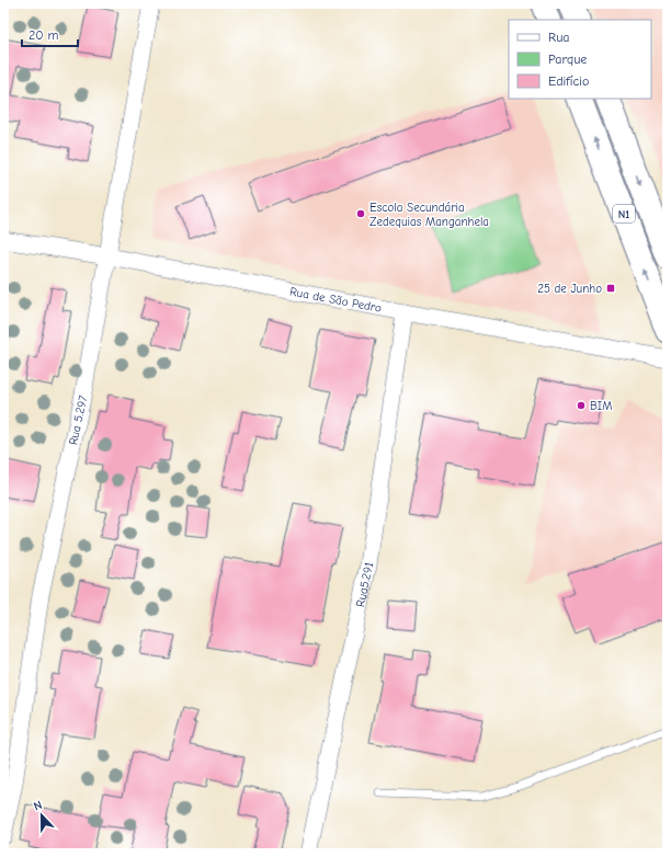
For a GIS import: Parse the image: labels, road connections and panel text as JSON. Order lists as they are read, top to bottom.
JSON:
{
  "streets": {
    "highway": ["N1"],
    "street": ["Rua de São Pedro", "Rua 5.297", "Rua5.291"]
  },
  "crossings": [
    ["Rua de São Pedro", "Rua 5.297"],
    ["Rua de São Pedro", "Rua5.291"]
  ],
  "places": {
    "other": ["Escola Secundária Zedequias Manganhela", "BIM"],
    "transit": ["25 de Junho"]
  },
  "legend": ["Rua", "Parque", "Edifício"],
  "scale_bar": "20 m",
  "north": "top"
}
